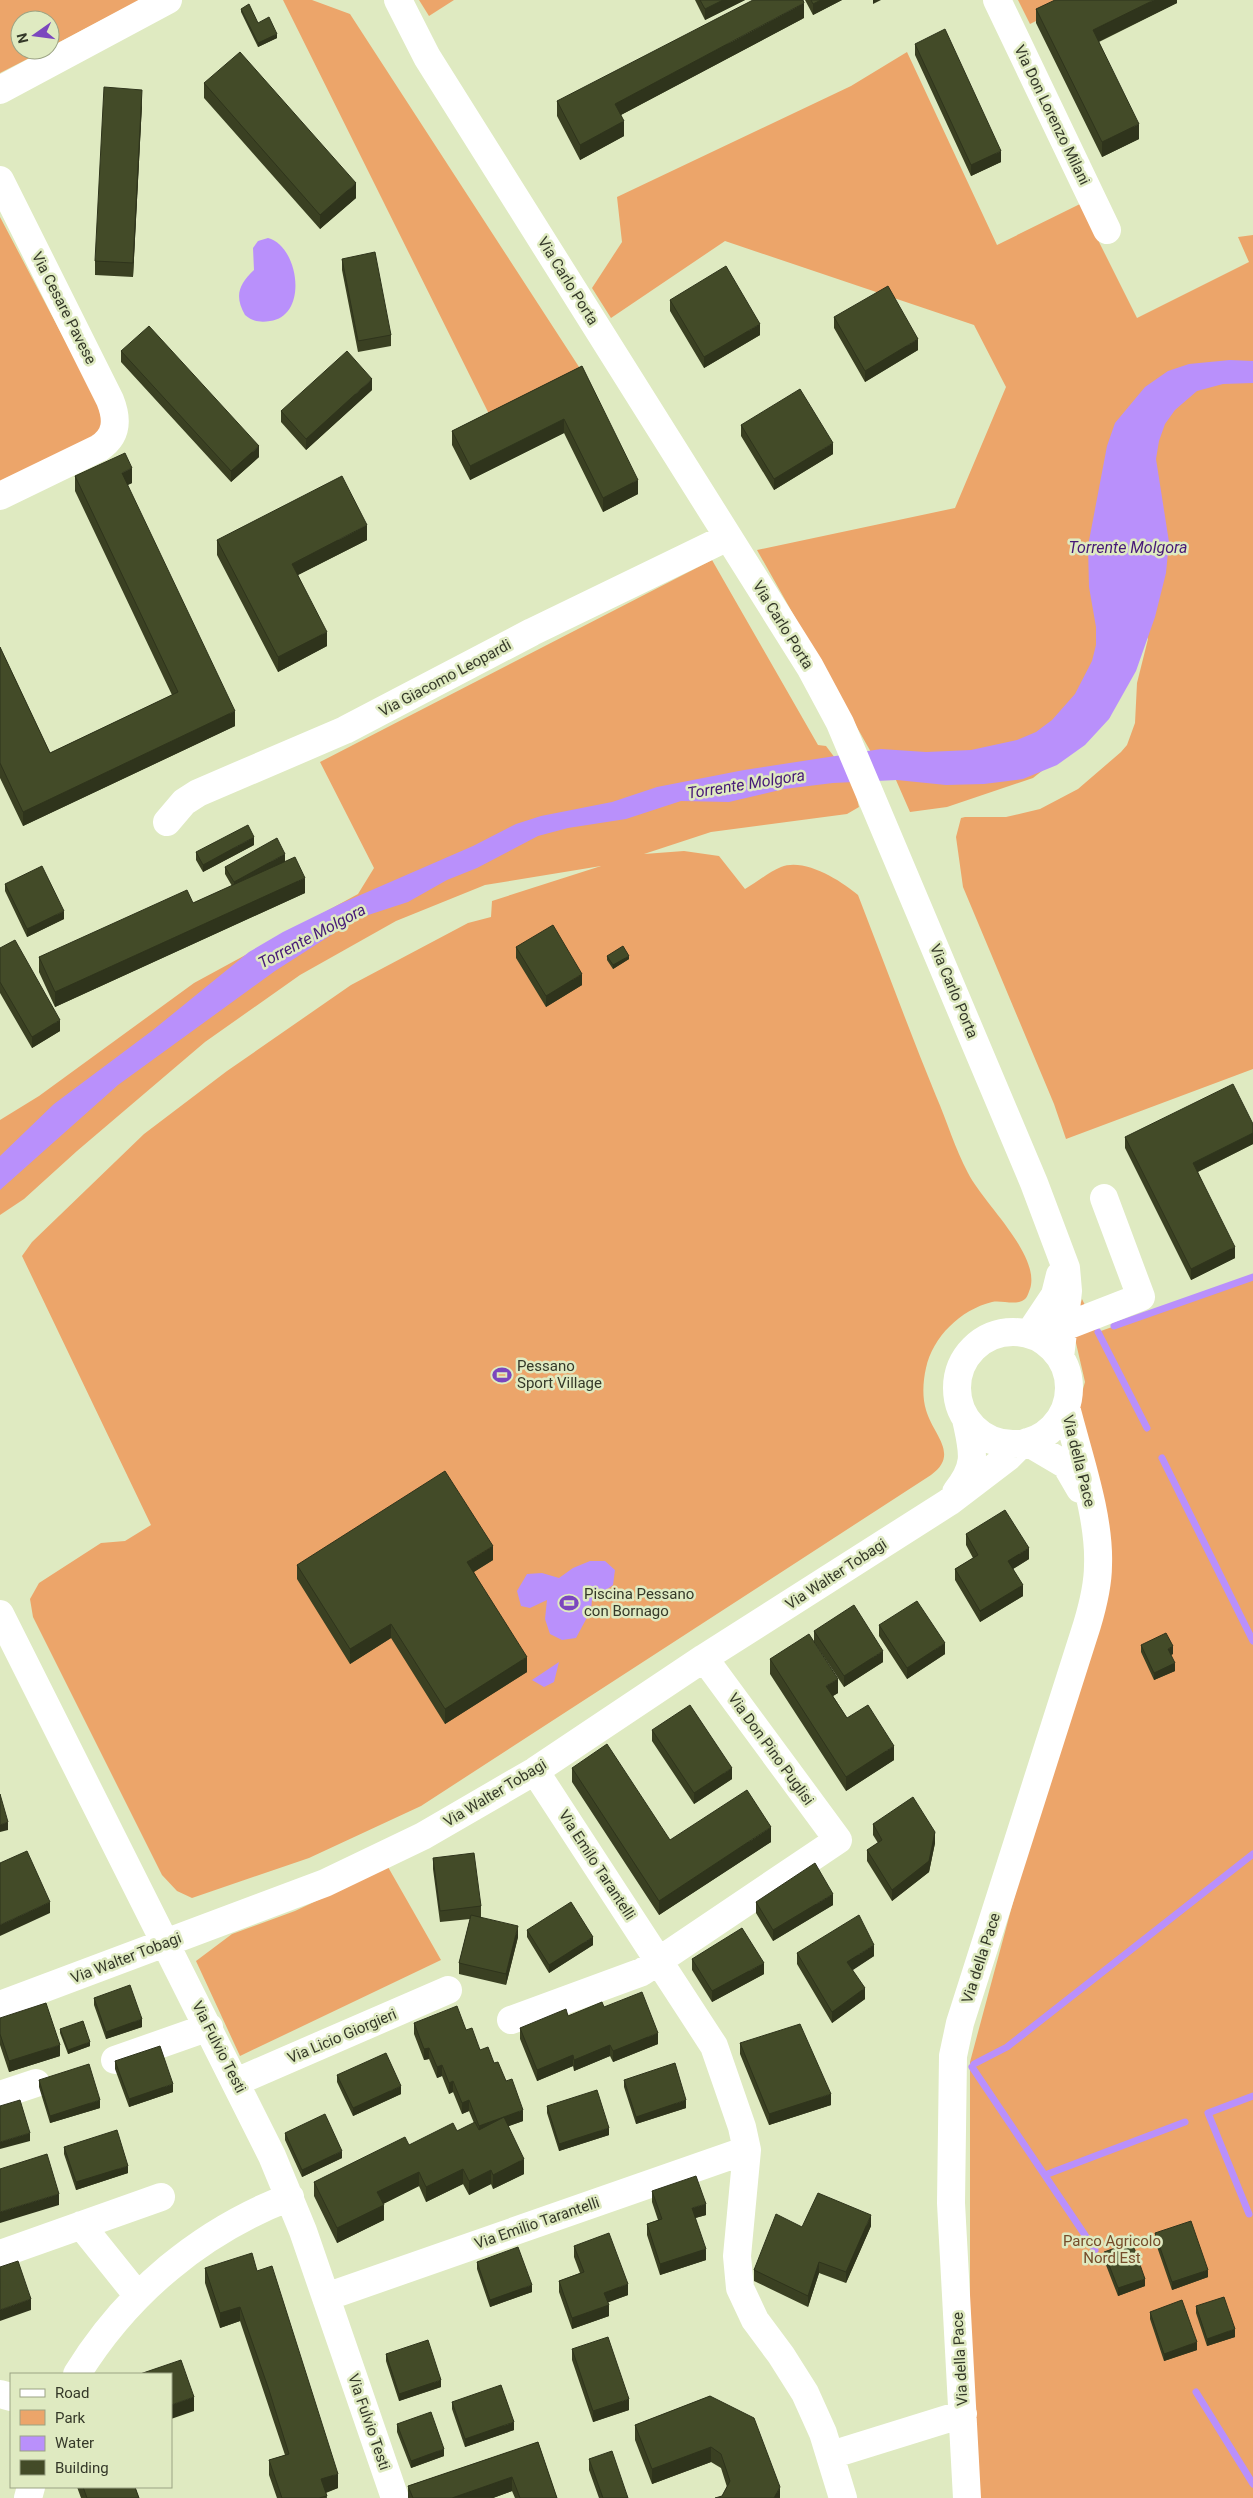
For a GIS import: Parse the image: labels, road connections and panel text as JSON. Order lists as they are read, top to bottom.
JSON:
{
  "streets": {
    "street": [
      "Via Don Lorenzo Milani",
      "Via Carlo Porta",
      "Via Cesare Pavese",
      "Via Giacomo Leopardi",
      "Via della Pace",
      "Via Walter Tobagi",
      "Via Don Pino Puglisi",
      "Via Emilo Tarantelli",
      "Via Licio Giorgieri",
      "Via Fulvio Testi",
      "Via Emilio Tarantelli"
    ]
  },
  "crossings": [
    ["Via Carlo Porta", "Via Giacomo Leopardi"],
    ["Via Carlo Porta", "Via della Pace"],
    ["Via Carlo Porta", "Via Walter Tobagi"],
    ["Via della Pace", "Via Walter Tobagi"],
    ["Via della Pace", "Via Emilo Tarantelli"],
    ["Via Walter Tobagi", "Via Don Pino Puglisi"],
    ["Via Walter Tobagi", "Via Emilo Tarantelli"],
    ["Via Walter Tobagi", "Via Fulvio Testi"],
    ["Via Don Pino Puglisi", "Via Emilo Tarantelli"],
    ["Via Emilo Tarantelli", "Via Emilio Tarantelli"],
    ["Via Licio Giorgieri", "Via Fulvio Testi"],
    ["Via Fulvio Testi", "Via Emilio Tarantelli"]
  ],
  "water": ["Torrente Molgora"],
  "parks": ["Parco Agricolo Nord Est"],
  "places": {
    "sports": ["Pessano Sport Village", "Piscina Pessano con Bornago"]
  },
  "legend": [
    "Road",
    "Park",
    "Water",
    "Building"
  ],
  "north": "left"
}
